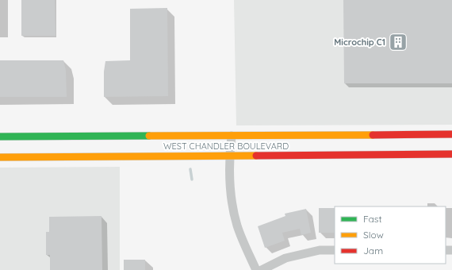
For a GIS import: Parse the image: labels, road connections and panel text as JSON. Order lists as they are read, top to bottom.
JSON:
{
  "streets": {
    "main road": ["WEST CHANDLER BOULEVARD"]
  },
  "places": {
    "building": ["Microchip C1"]
  },
  "legend": ["Fast", "Slow", "Jam"]
}
